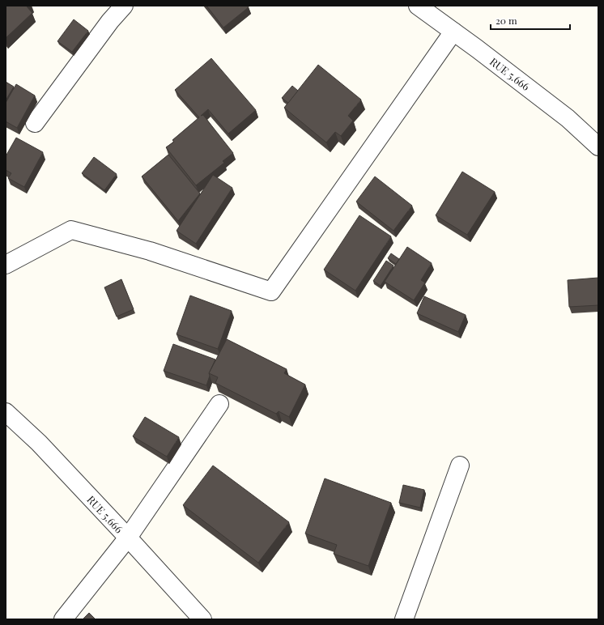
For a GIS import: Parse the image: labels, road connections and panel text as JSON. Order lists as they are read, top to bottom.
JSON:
{
  "streets": {
    "street": ["RUE 5.666"]
  },
  "scale_bar": "20 m"
}
